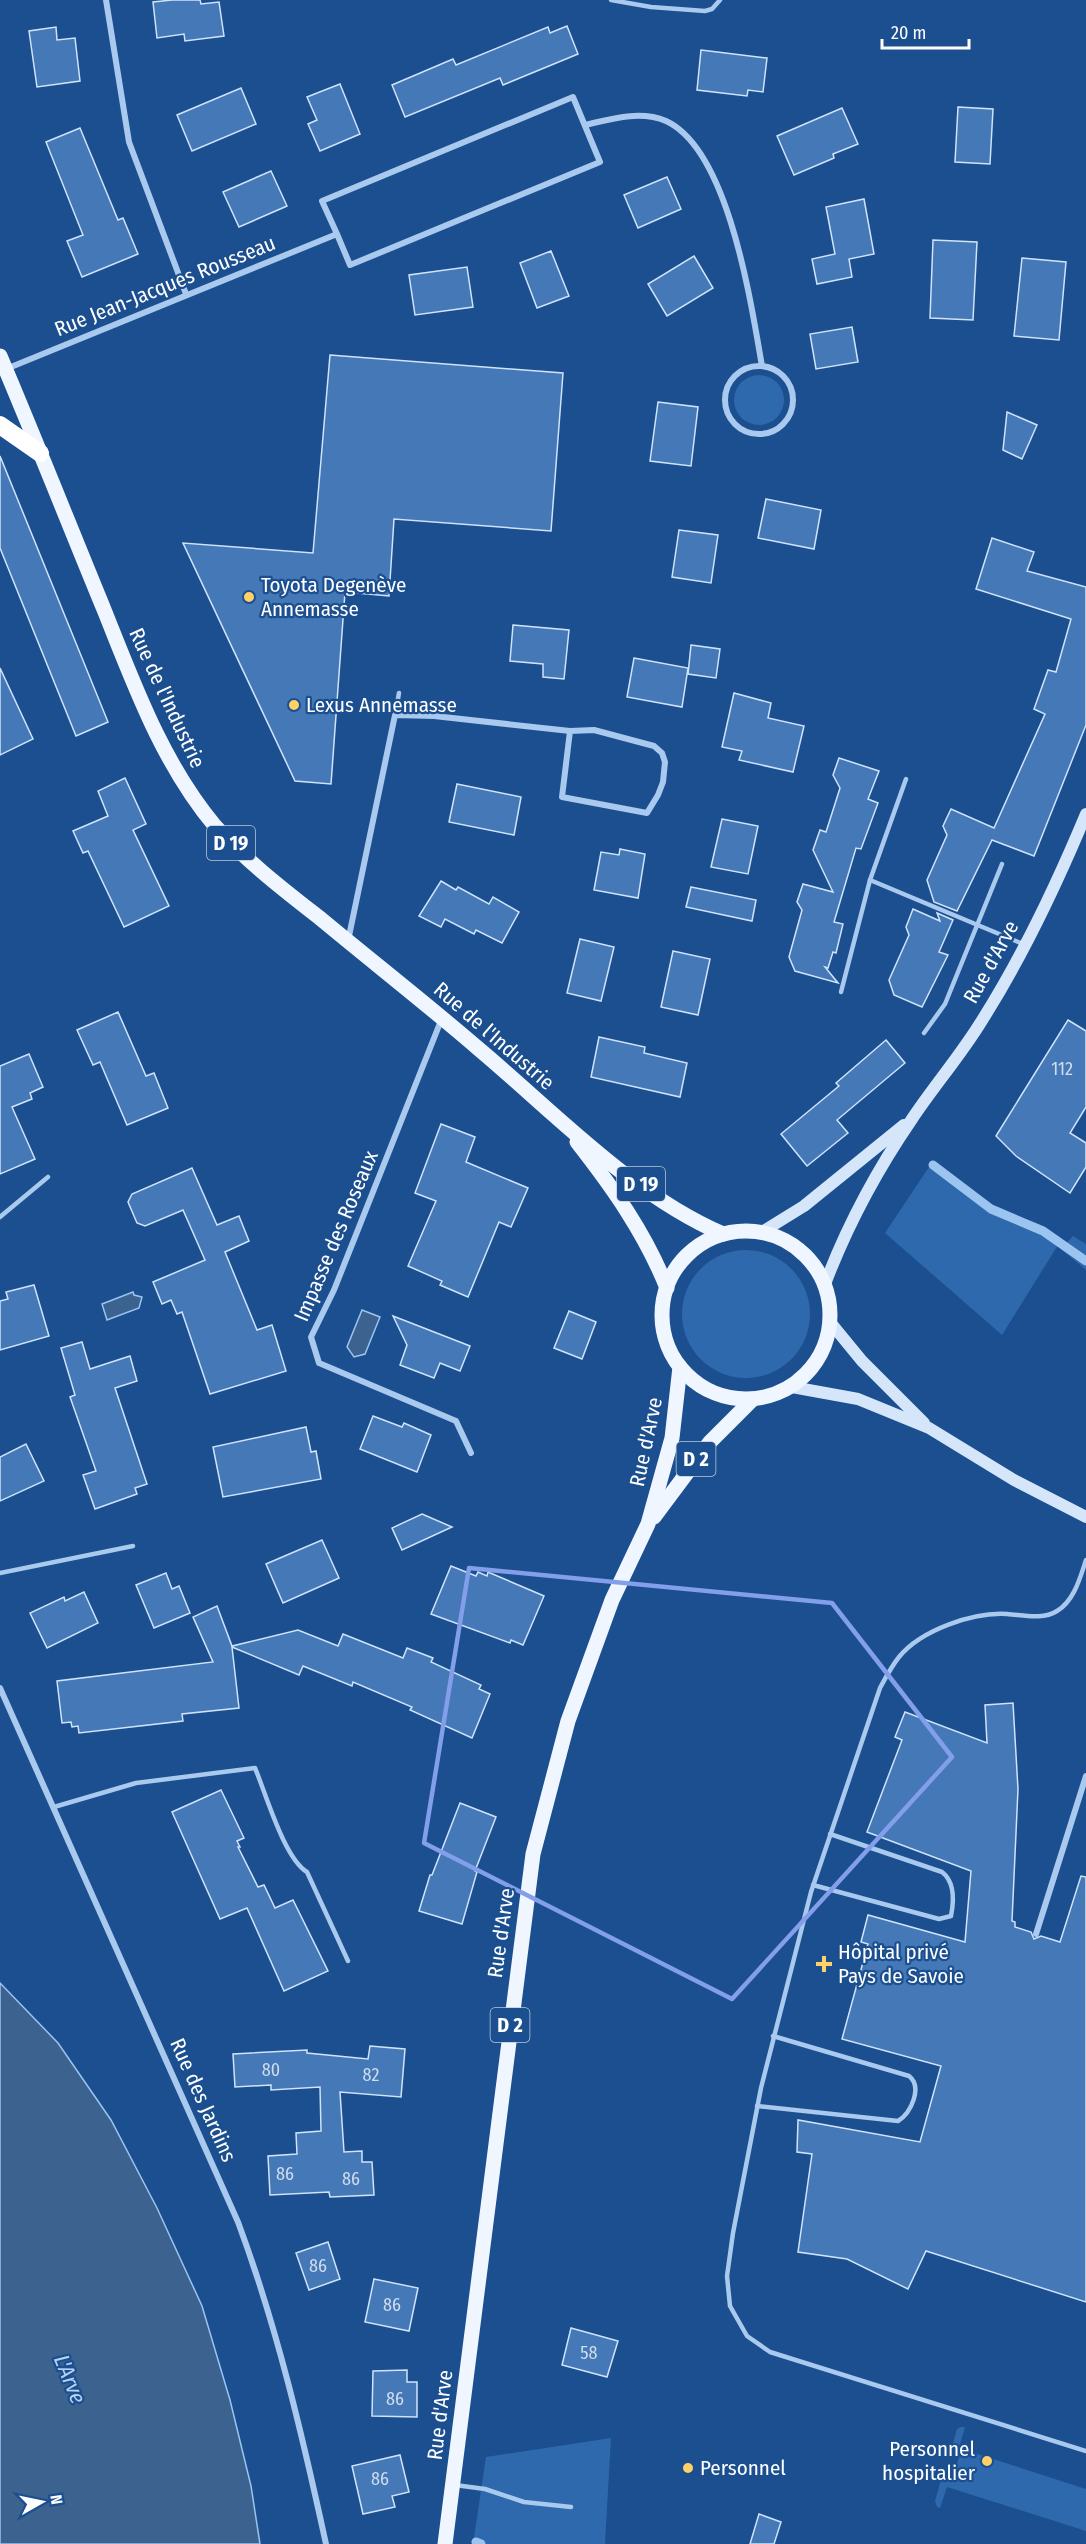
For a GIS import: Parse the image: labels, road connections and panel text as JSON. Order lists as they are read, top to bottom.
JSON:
{
  "streets": {
    "main road": [
      "Rue de l'Industrie",
      "D 19",
      "Rue d'Arve",
      "D 2"
    ],
    "street": ["Rue Jean-Jacques Rousseau", "Impasse des Roseaux", "Rue des Jardins"]
  },
  "crossings": [
    ["Rue Jean-Jacques Rousseau", "Rue de l'Industrie"],
    ["Rue de l'Industrie", "Rue d'Arve"],
    ["Rue de l'Industrie", "Impasse des Roseaux"]
  ],
  "water": ["L'Arve"],
  "places": {
    "other": [
      "Toyota Degenève Annemasse",
      "Lexus Annemasse",
      "Personnel hospitalier",
      "Personnel"
    ],
    "health": ["Hôpital privé Pays de Savoie"]
  },
  "house_numbers": [
    "112",
    "80",
    "82",
    "86",
    "86",
    "86",
    "86",
    "58",
    "86",
    "86"
  ],
  "scale_bar": "20 m",
  "north": "right"
}
